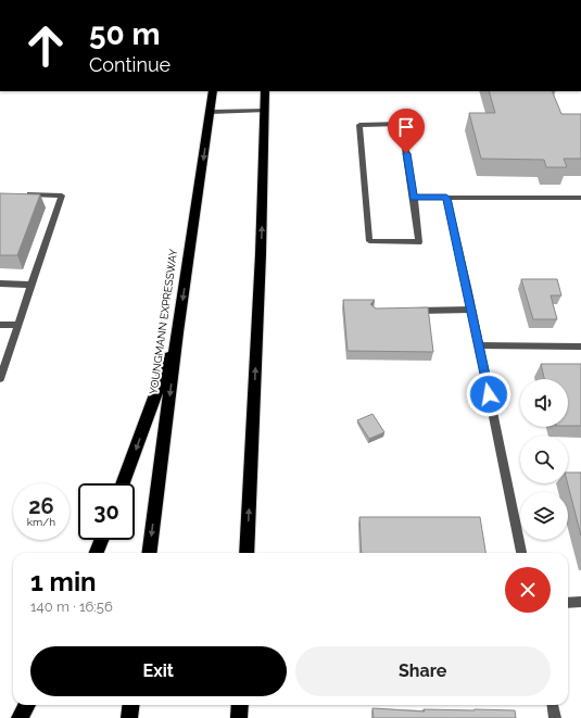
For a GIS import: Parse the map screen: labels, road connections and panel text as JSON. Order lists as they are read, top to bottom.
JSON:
{
  "streets": {
    "highway": ["YOUNGMANN EXPRESSWAY"]
  },
  "page": {
    "turn": ["50 m", "Continue"],
    "speed": "26 km/h",
    "limit": "30",
    "heading": ["1 min", "140 m · 16:56"],
    "buttons": ["Exit", "Share"]
  }
}
